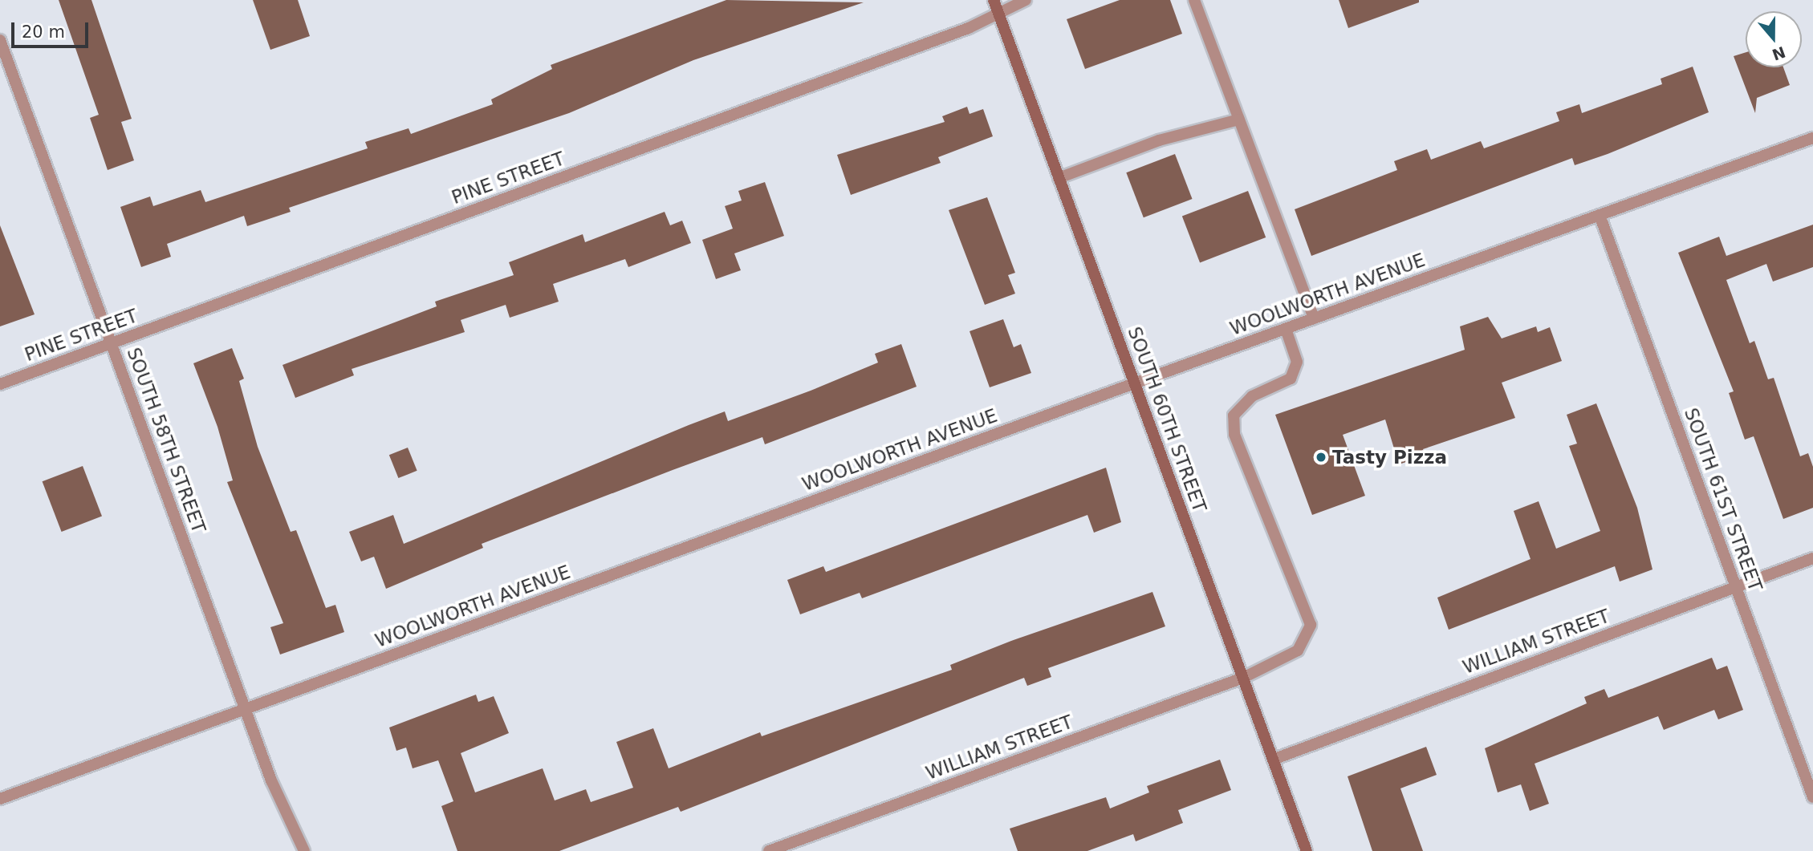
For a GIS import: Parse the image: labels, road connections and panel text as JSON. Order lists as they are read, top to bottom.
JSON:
{
  "streets": {
    "main road": ["SOUTH 60TH STREET"],
    "street": [
      "PINE STREET",
      "WOOLWORTH AVENUE",
      "SOUTH 58TH STREET",
      "SOUTH 61ST STREET",
      "WILLIAM STREET"
    ]
  },
  "crossings": [
    ["PINE STREET", "SOUTH 60TH STREET"],
    ["PINE STREET", "SOUTH 58TH STREET"],
    ["WOOLWORTH AVENUE", "SOUTH 60TH STREET"],
    ["WOOLWORTH AVENUE", "SOUTH 58TH STREET"],
    ["WOOLWORTH AVENUE", "SOUTH 61ST STREET"],
    ["WOOLWORTH AVENUE", "WILLIAM STREET"],
    ["SOUTH 60TH STREET", "WILLIAM STREET"],
    ["SOUTH 61ST STREET", "WILLIAM STREET"]
  ],
  "places": ["Tasty Pizza"],
  "scale_bar": "20 m",
  "north": "bottom"
}
